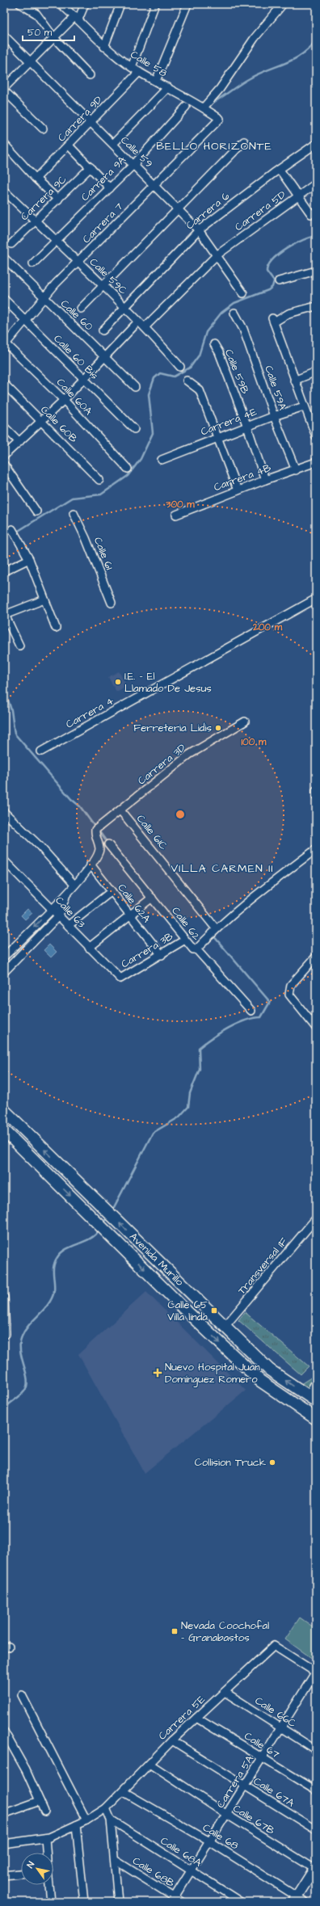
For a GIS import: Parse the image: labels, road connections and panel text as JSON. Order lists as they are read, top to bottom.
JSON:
{
  "streets": {
    "main road": ["Avenida Murillo"],
    "street": [
      "Calle 58",
      "Carrera 9D",
      "Calle 59",
      "Carrera 9A",
      "Carrera 9C",
      "Carrera 6",
      "Carrera 5D",
      "Carrera 7",
      "Calle 59C",
      "Calle 60",
      "Calle 60 Bis",
      "Calle 59B",
      "Calle 59A",
      "Calle 60A",
      "Carrera 4E",
      "Calle 60B",
      "Carrera 4B",
      "Calle 61",
      "Carrera 4",
      "Carrera 3D",
      "Calle 61C",
      "Calle 62A",
      "Calle 63",
      "Calle 62",
      "Carrera 3B",
      "Transversal 1F",
      "Calle 66C",
      "Carrera 5E",
      "Calle 67",
      "Carrera 5A",
      "Calle 67A",
      "Calle 67B",
      "Calle 68",
      "Calle 68A",
      "Calle 68B"
    ]
  },
  "crossings": [
    ["Calle 58", "Carrera 9D"],
    ["Calle 58", "Carrera 7"],
    ["Carrera 9D", "Calle 59"],
    ["Calle 59", "Carrera 9A"],
    ["Calle 59", "Carrera 6"],
    ["Calle 59", "Carrera 5D"],
    ["Calle 59", "Carrera 7"],
    ["Carrera 9A", "Calle 59C"],
    ["Carrera 9C", "Calle 59C"],
    ["Carrera 6", "Calle 59C"],
    ["Carrera 5D", "Calle 59C"],
    ["Carrera 7", "Calle 59C"],
    ["Carrera 7", "Calle 60"],
    ["Carrera 7", "Calle 60 Bis"],
    ["Carrera 7", "Calle 60A"],
    ["Calle 59B", "Carrera 4E"],
    ["Calle 59B", "Carrera 4B"],
    ["Calle 59A", "Carrera 4E"],
    ["Calle 59A", "Carrera 4B"],
    ["Carrera 3D", "Calle 61C"],
    ["Carrera 3D", "Calle 62A"],
    ["Calle 62A", "Carrera 3B"],
    ["Calle 63", "Carrera 3B"],
    ["Calle 62", "Carrera 3B"],
    ["Avenida Murillo", "Transversal 1F"],
    ["Calle 66C", "Carrera 5E"],
    ["Calle 66C", "Carrera 5A"],
    ["Carrera 5E", "Calle 67"],
    ["Carrera 5E", "Carrera 5A"],
    ["Carrera 5E", "Calle 67A"],
    ["Carrera 5E", "Calle 67B"],
    ["Carrera 5E", "Calle 68"],
    ["Calle 67", "Carrera 5A"],
    ["Carrera 5A", "Calle 67A"],
    ["Carrera 5A", "Calle 67B"],
    ["Carrera 5A", "Calle 68"],
    ["Carrera 5A", "Calle 68A"],
    ["Carrera 5A", "Calle 68B"]
  ],
  "districts": ["BELLO HORIZONTE", "VILLA CARMEN II"],
  "places": {
    "other": ["I.E. - El Llamado De Jesus", "Ferreteria Lidis", "Collision Truck"],
    "transit": ["Calle 65 Villa linda", "Nevada Coochofal - Granabastos"],
    "health": ["Nuevo Hospital Juan Domínguez Romero"]
  },
  "scale_bar": "50 m",
  "north": "top left",
  "rings": ["300 m", "200 m", "100 m"]
}
